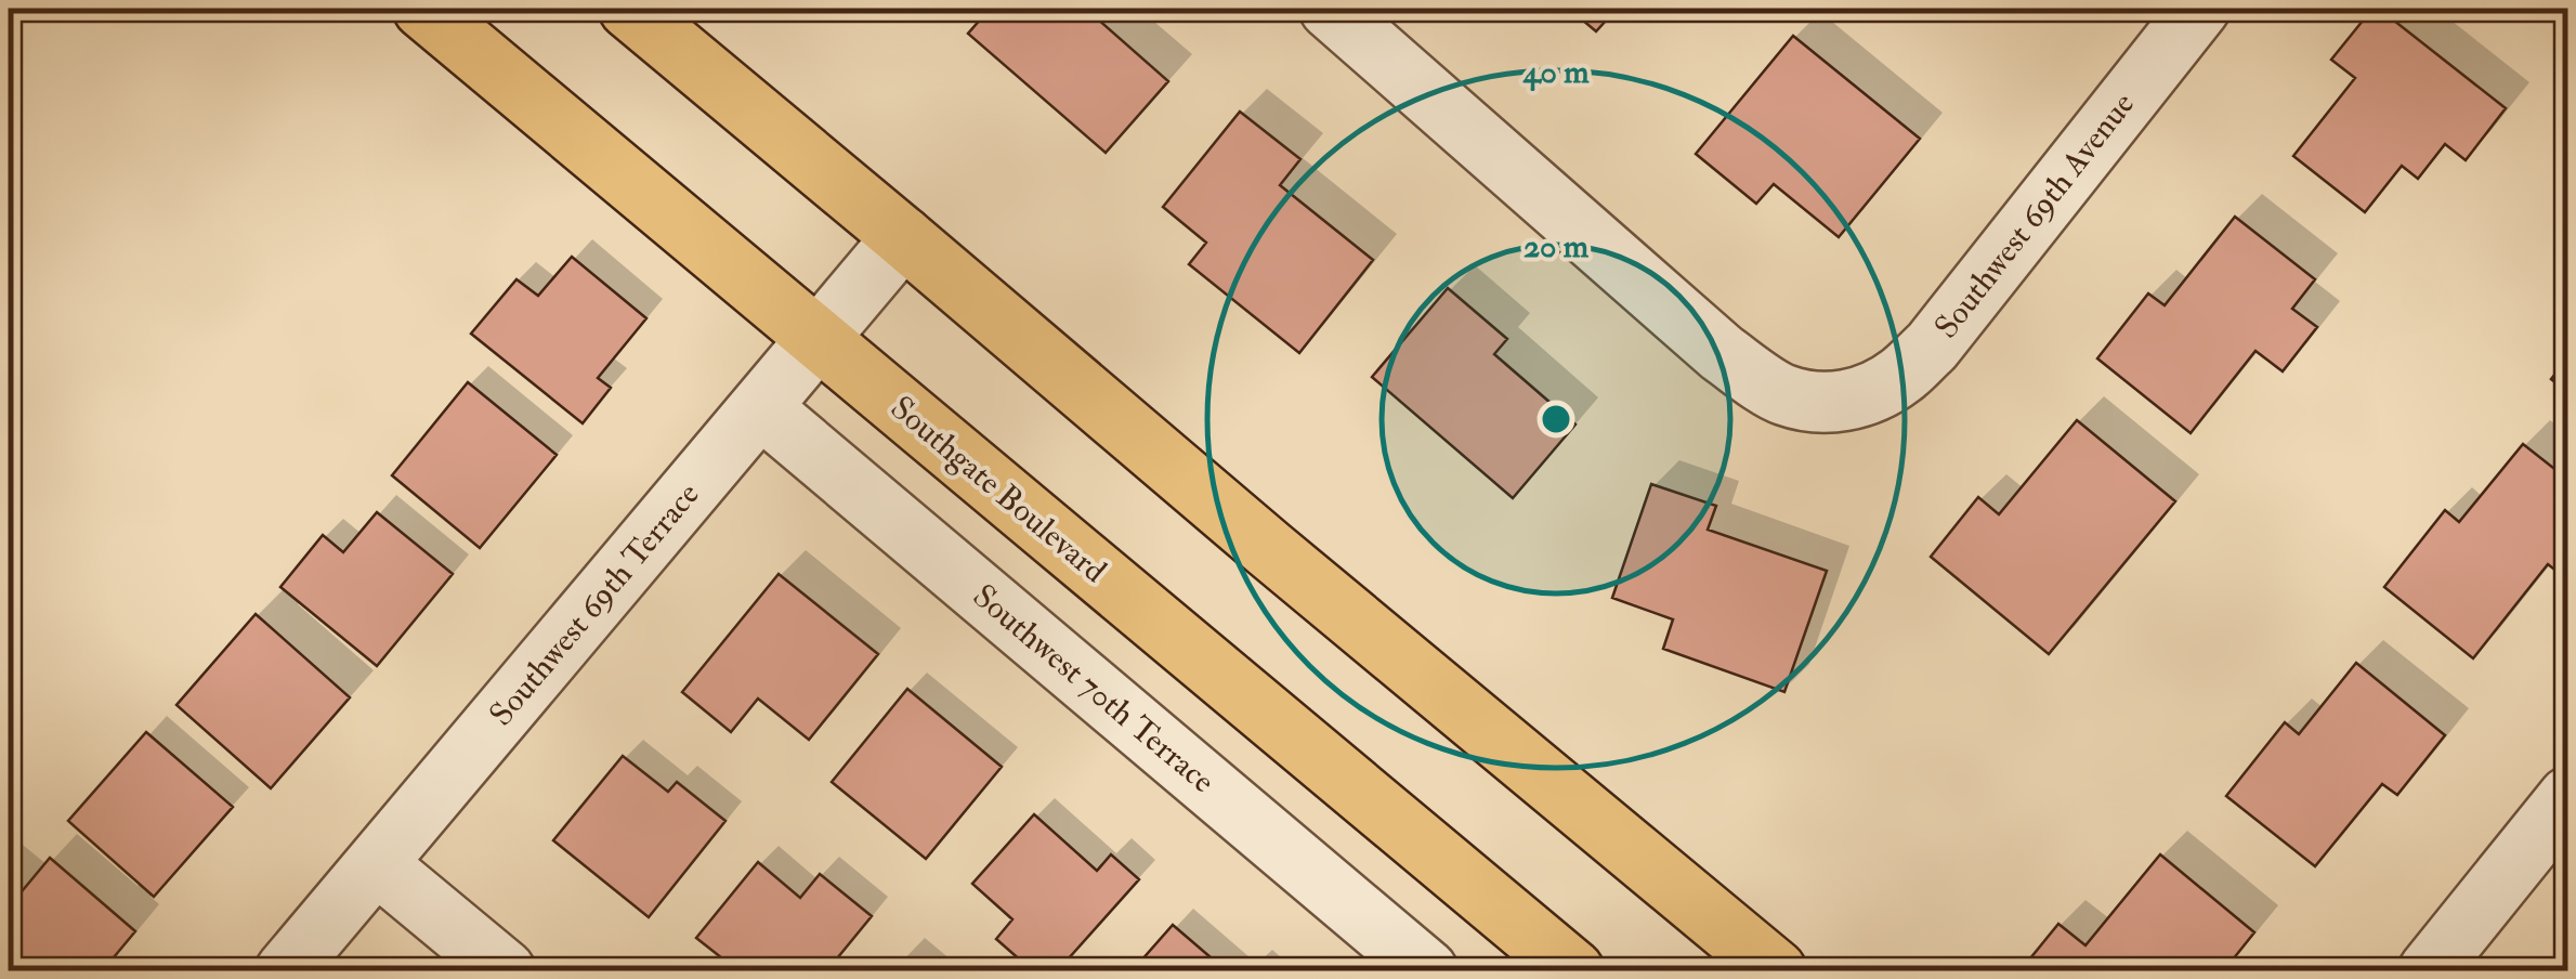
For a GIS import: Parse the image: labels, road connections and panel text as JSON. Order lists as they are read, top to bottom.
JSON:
{
  "streets": {
    "main road": ["Southgate Boulevard"],
    "street": ["Southwest 69th Avenue", "Southwest 69th Terrace", "Southwest 70th Terrace"]
  },
  "crossings": [
    ["Southgate Boulevard", "Southwest 69th Terrace"],
    ["Southwest 69th Terrace", "Southwest 70th Terrace"]
  ],
  "rings": ["40 m", "20 m"]
}
